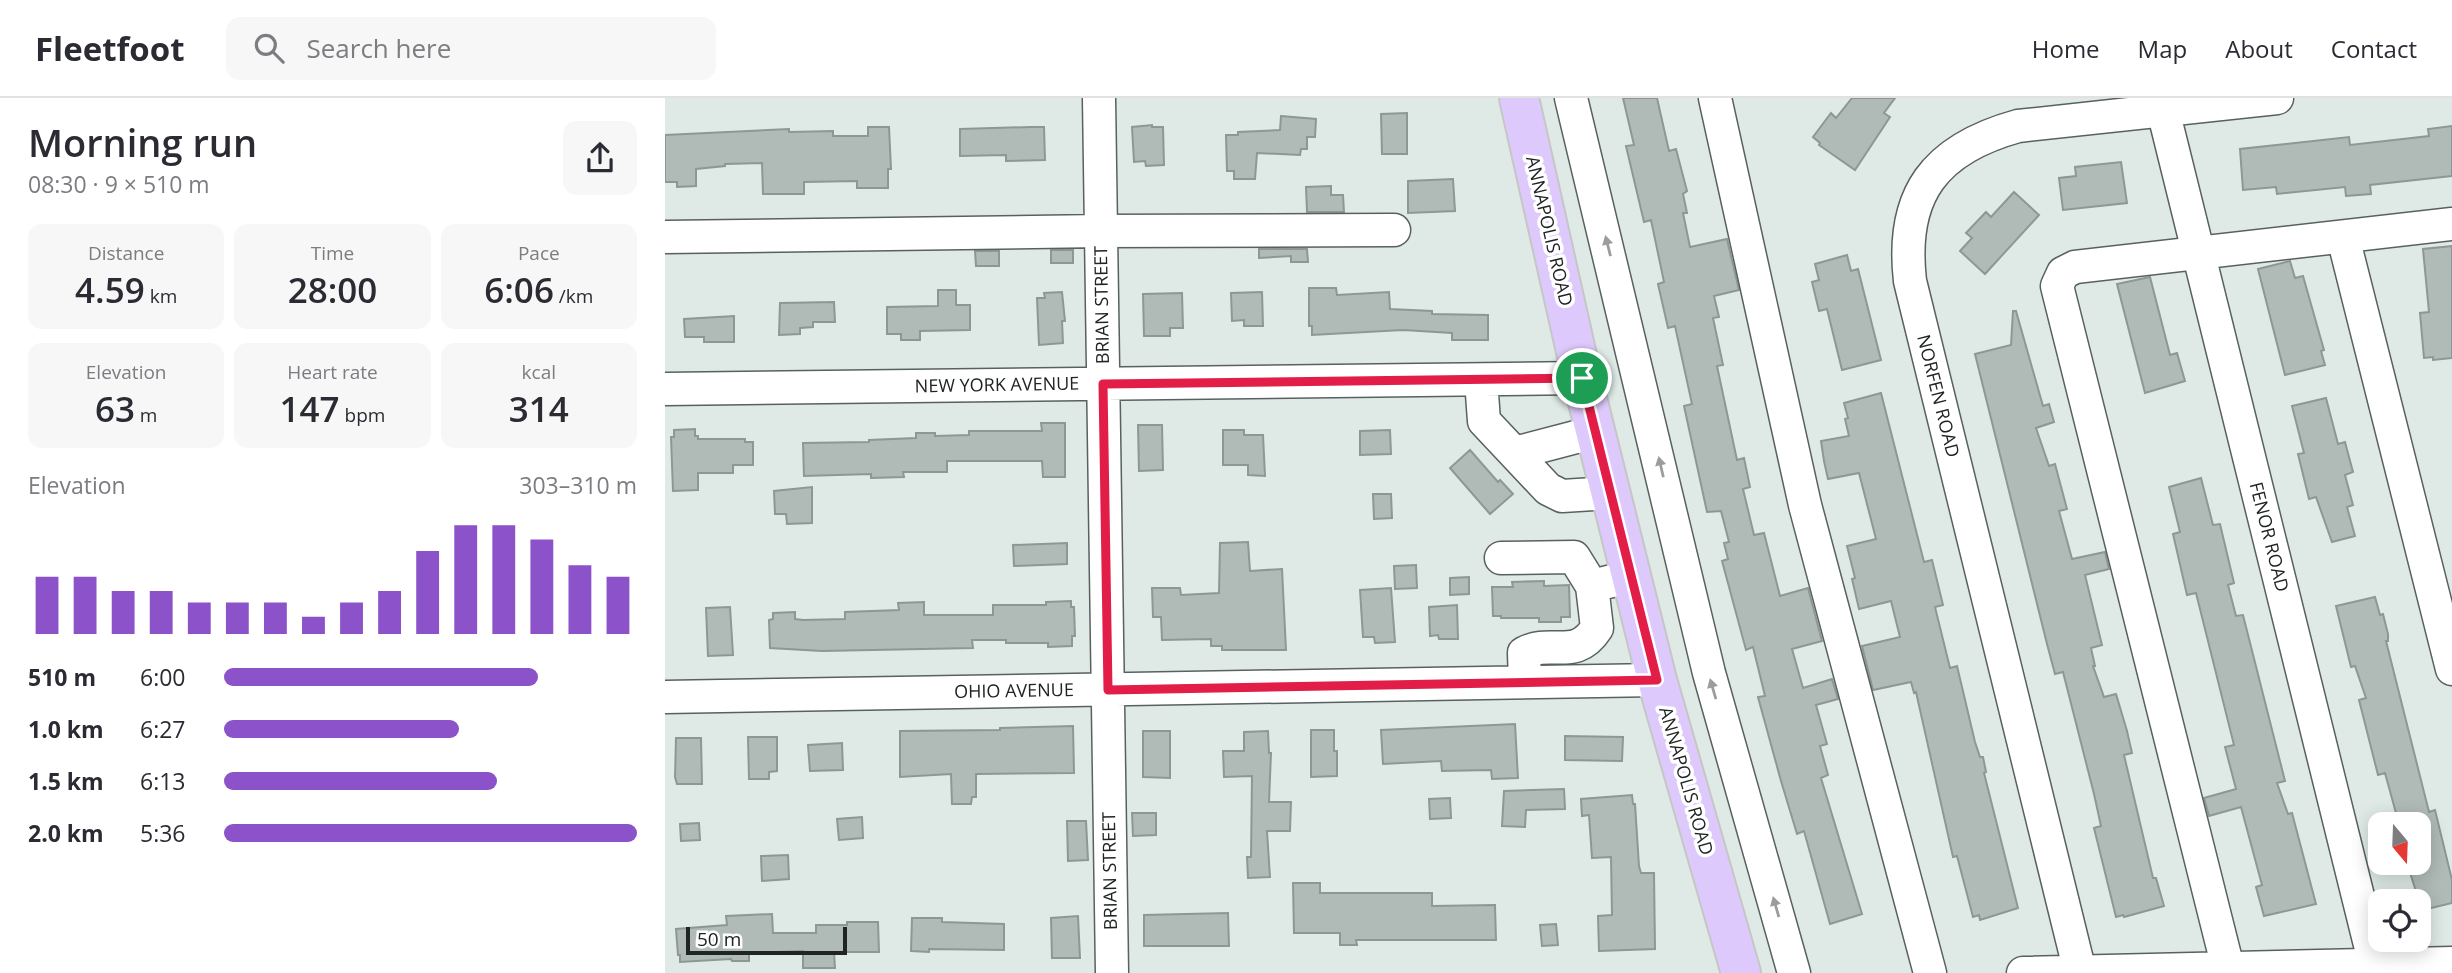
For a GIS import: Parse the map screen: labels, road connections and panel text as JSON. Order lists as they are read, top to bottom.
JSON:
{
  "streets": {
    "main road": ["ANNAPOLIS ROAD"],
    "street": [
      "BRIAN STREET",
      "NEW YORK AVENUE",
      "NORFEN ROAD",
      "FENOR ROAD",
      "OHIO AVENUE"
    ]
  },
  "crossings": [
    ["ANNAPOLIS ROAD", "NEW YORK AVENUE"],
    ["ANNAPOLIS ROAD", "OHIO AVENUE"],
    ["BRIAN STREET", "NEW YORK AVENUE"],
    ["BRIAN STREET", "OHIO AVENUE"],
    ["NORFEN ROAD", "FENOR ROAD"]
  ],
  "scale_bar": "50 m",
  "north": "bottom",
  "page": {
    "header": "Fleetfoot",
    "search": "Search here",
    "nav": [
      "Home",
      "Map",
      "About",
      "Contact"
    ],
    "heading": ["Morning run", "08:30 · 9 × 510 m"],
    "stats": [
      ["Distance", "4.59 km"],
      ["Time", "28:00"],
      ["Pace", "6:06 /km"],
      ["Elevation", "63 m"],
      ["Heart rate", "147 bpm"],
      ["kcal", "314"]
    ],
    "chart": ["Elevation", "303–310 m"],
    "list": [
      {
        "name": "510 m",
        "note": "6:00"
      },
      {
        "name": "1.0 km",
        "note": "6:27"
      },
      {
        "name": "1.5 km",
        "note": "6:13"
      },
      {
        "name": "2.0 km",
        "note": "5:36"
      }
    ],
    "scale": "50 m"
  }
}
